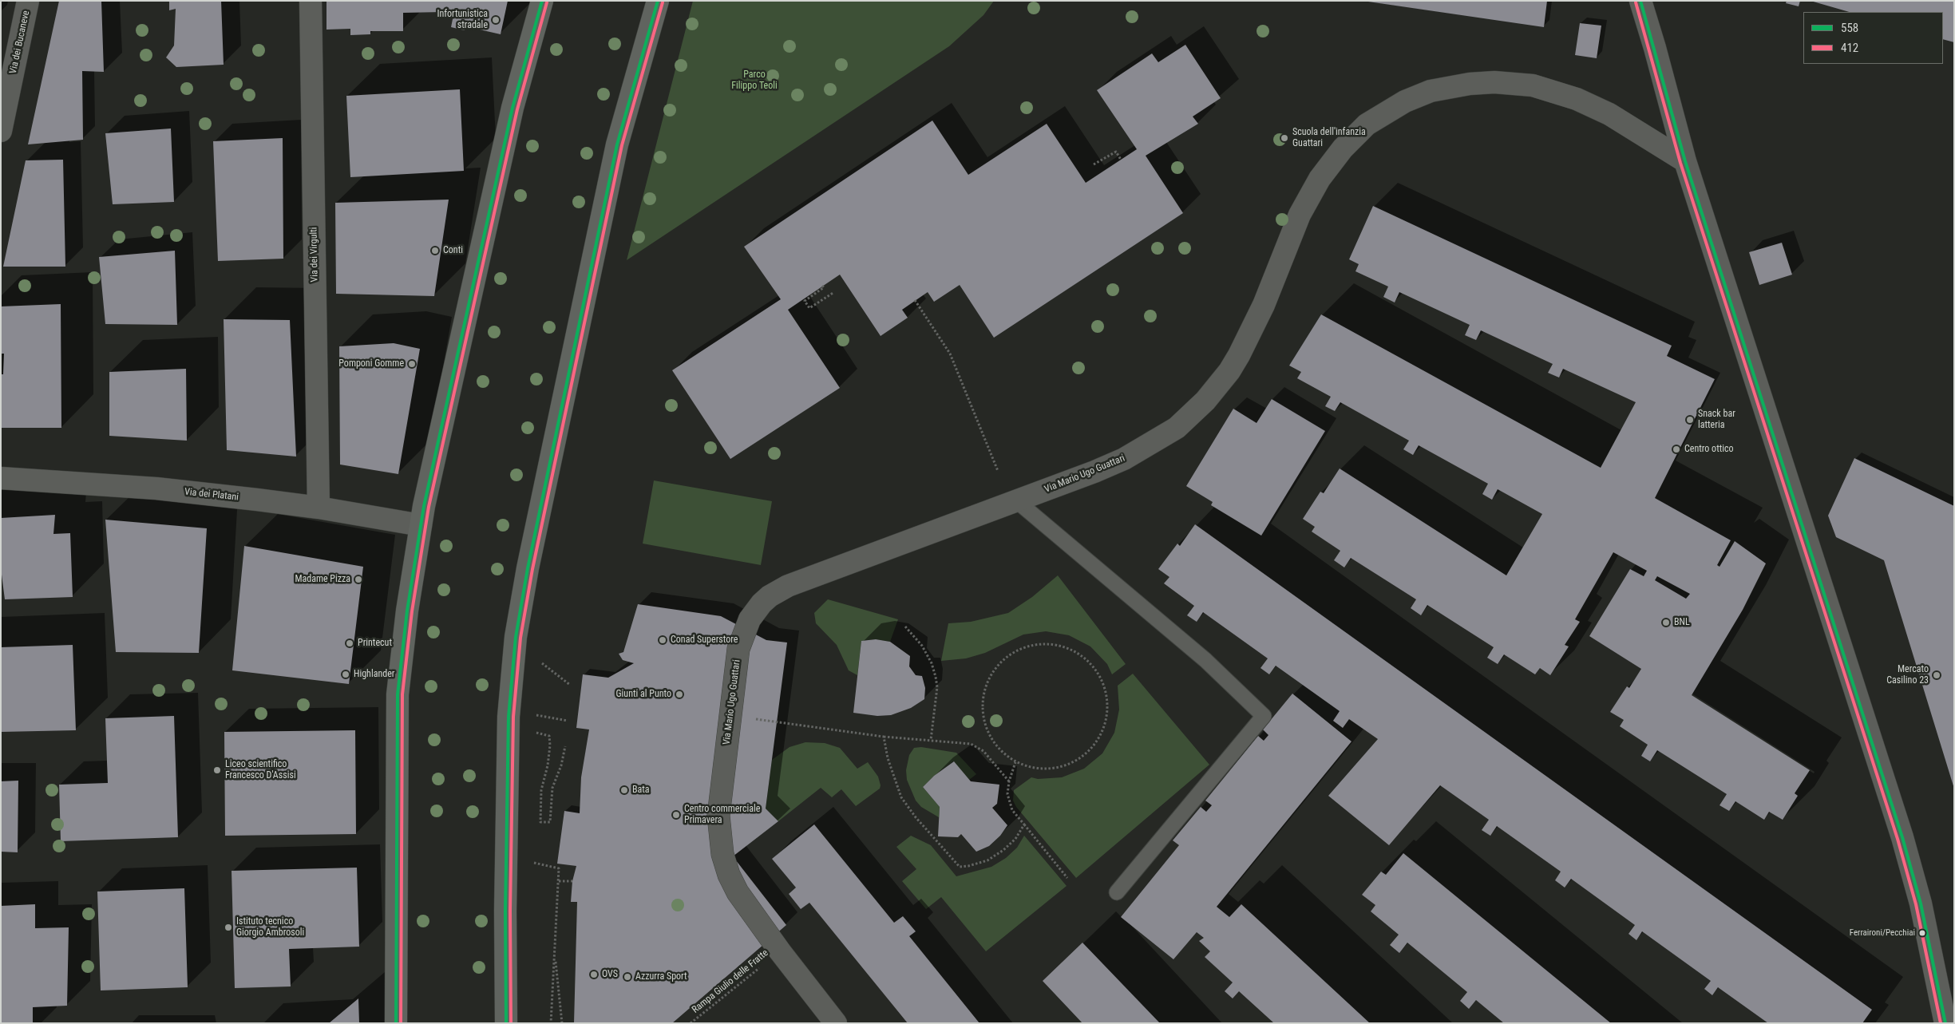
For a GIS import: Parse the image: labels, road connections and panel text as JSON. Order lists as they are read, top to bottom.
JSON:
{
  "streets": {
    "street": [
      "Via dei Bucaneve",
      "Via dei Virgulti",
      "Via Mario Ugo Guattari",
      "Via dei Platani"
    ],
    "path": ["Rampa Giulio delle Fratte"]
  },
  "crossings": [
    ["Via dei Virgulti", "Via dei Platani"],
    ["Via Mario Ugo Guattari", "Rampa Giulio delle Fratte"]
  ],
  "parks": ["Parco Filippo Teoli"],
  "places": [
    "Infortunistica stradale",
    "Scuola dell'infanzia Guattari",
    "Conti",
    "Pomponi Gomme",
    "Snack bar latteria",
    "Centro ottico",
    "Madame Pizza",
    "BNL",
    "Conad Superstore",
    "Printecut",
    "Highlander",
    "Mercato Casilino 23",
    "Giunti al Punto",
    "Liceo scientifico Francesco D'Assisi",
    "Bata",
    "Centro commerciale Primavera",
    "Istituto tecnico Giorgio Ambrosoli",
    "Ferraironi/Pecchiai",
    "OVS",
    "Azzurra Sport"
  ],
  "lines": ["transit line 558", "transit line 412"],
  "legend": ["558", "412"]
}
